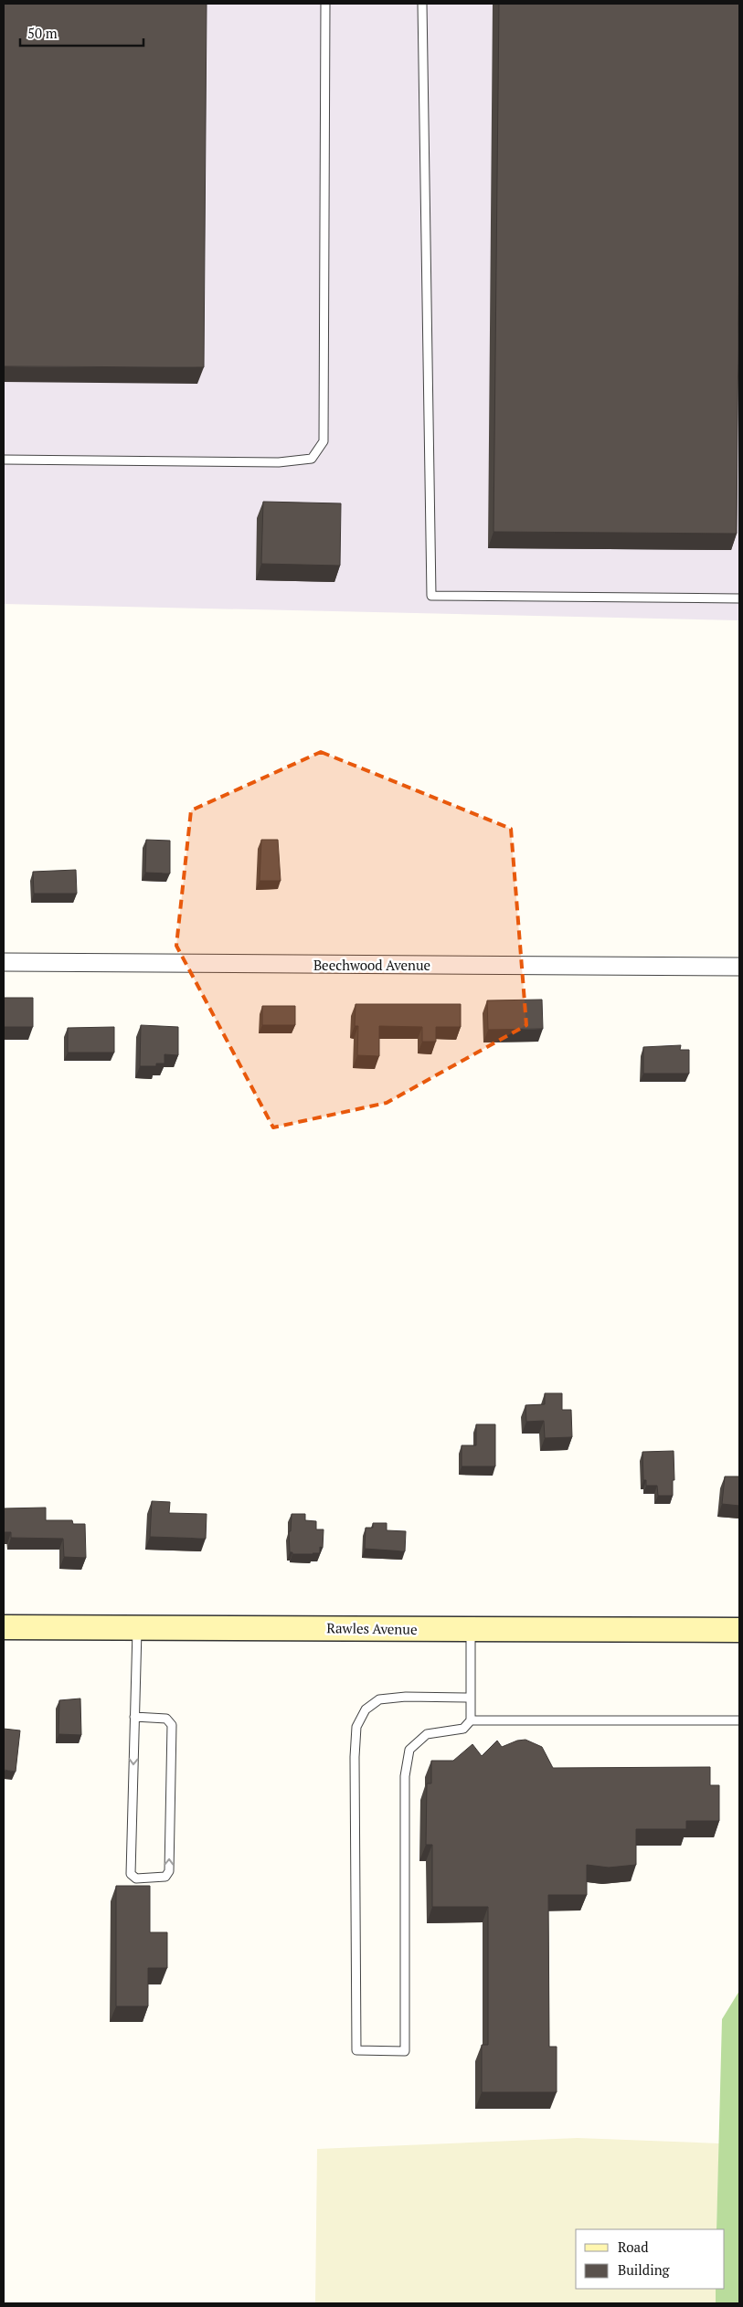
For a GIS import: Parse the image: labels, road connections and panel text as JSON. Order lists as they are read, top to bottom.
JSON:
{
  "streets": {
    "street": ["Beechwood Avenue", "Rawles Avenue"]
  },
  "legend": ["Road", "Building"],
  "scale_bar": "50 m"
}
